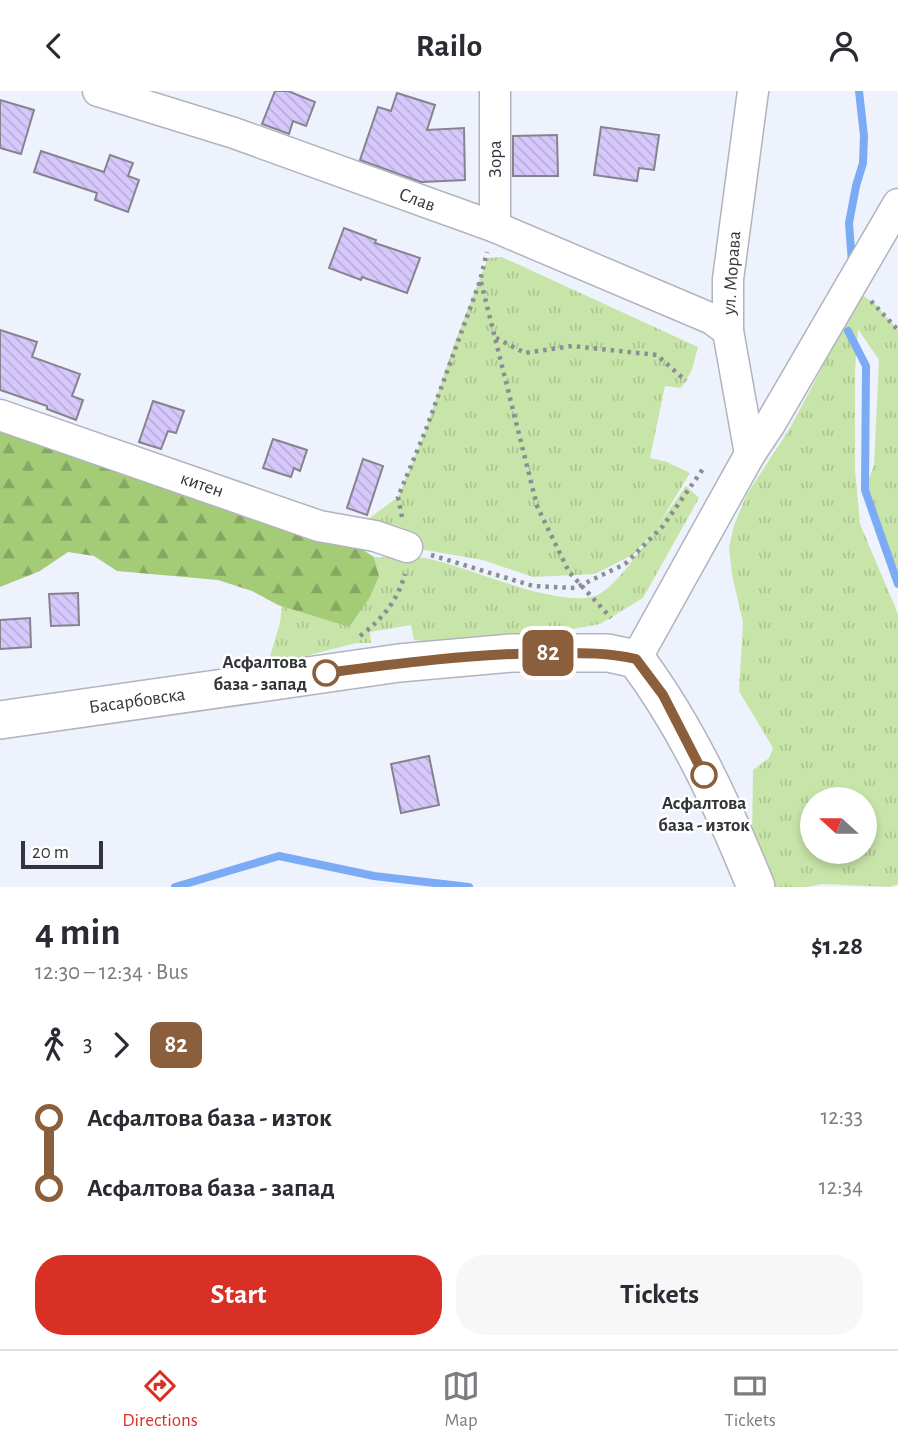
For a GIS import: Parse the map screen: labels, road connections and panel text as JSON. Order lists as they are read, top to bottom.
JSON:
{
  "streets": {
    "street": [
      "Зора",
      "Слав",
      "ул. Морава",
      "китен",
      "Басарбовска"
    ]
  },
  "crossings": [
    ["Зора", "Слав"],
    ["Слав", "ул. Морава"]
  ],
  "places": ["Асфалтова база - запад", "Асфалтова база - изток"],
  "lines": ["bus line 82"],
  "scale_bar": "20 m",
  "north": "left",
  "page": {
    "header": "Railo",
    "on_map": "82",
    "scale": "20 m",
    "heading": ["4 min", "12:30 – 12:34 · Bus", "$1.28"],
    "legs": ["3", "82"],
    "list": [
      {
        "name": "Асфалтова база - изток",
        "value": "12:33"
      },
      {
        "name": "Асфалтова база - запад",
        "value": "12:34"
      }
    ],
    "buttons": ["Start", "Tickets"],
    "tabs": ["Directions", "Map", "Tickets"]
  }
}
